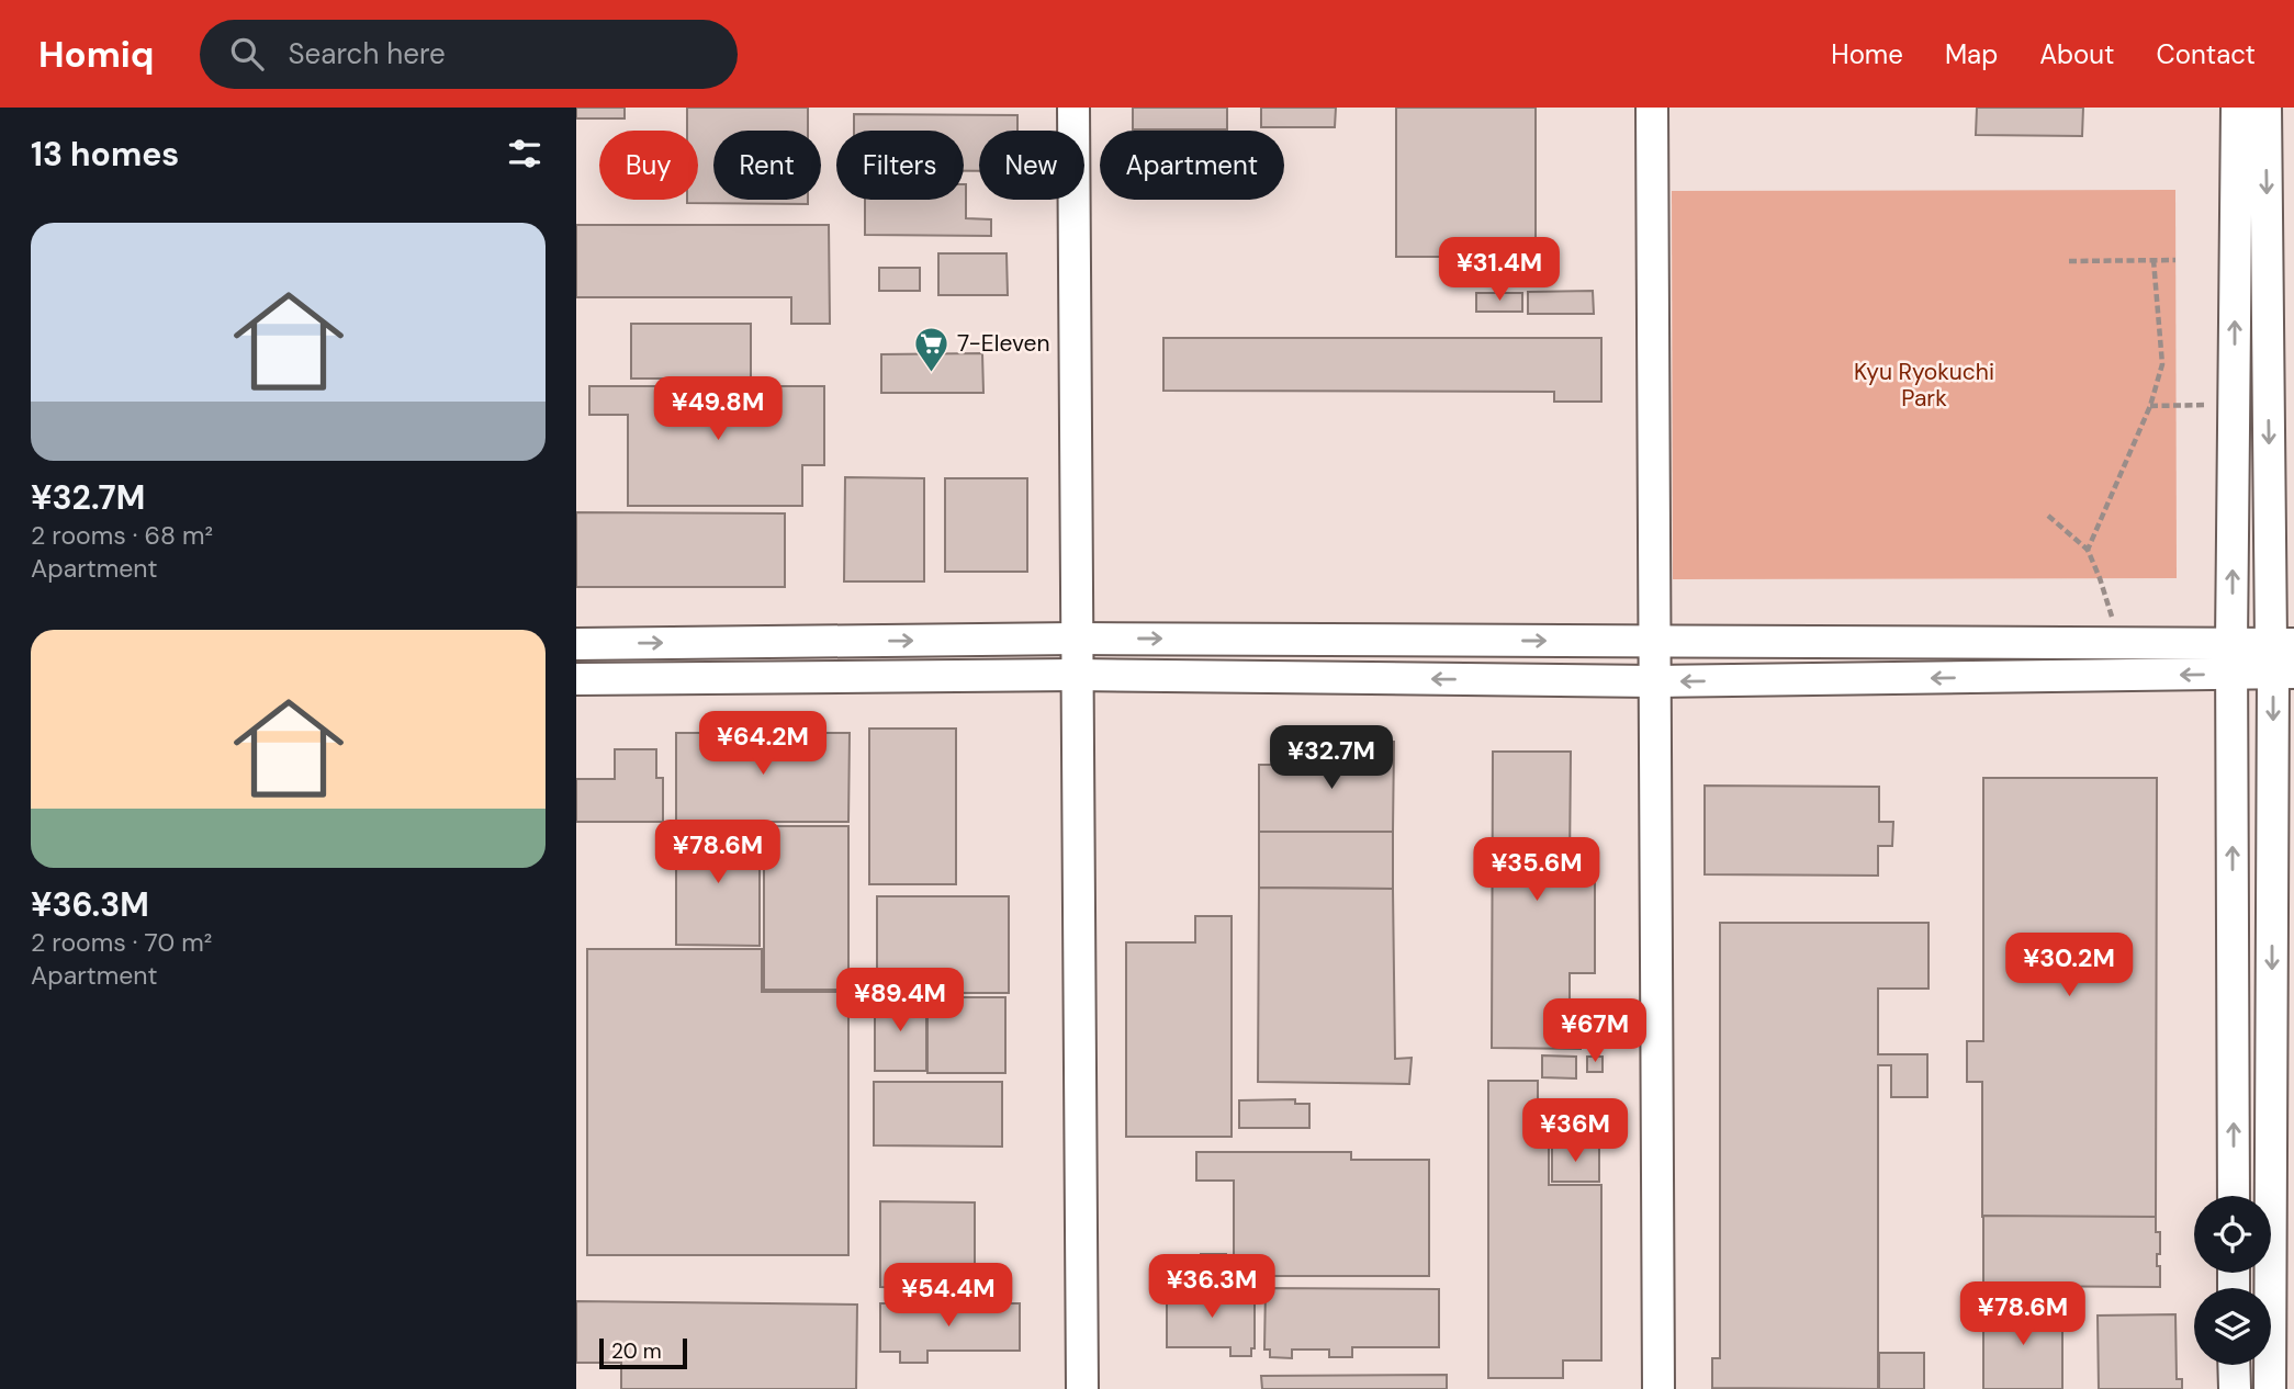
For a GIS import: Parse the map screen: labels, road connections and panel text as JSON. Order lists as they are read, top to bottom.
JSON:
{
  "parks": ["Kyu Ryokuchi Park"],
  "places": {
    "supermarket": ["7-Eleven"]
  },
  "scale_bar": "20 m",
  "page": {
    "header": "Homiq",
    "search": "Search here",
    "nav": [
      "Home",
      "Map",
      "About",
      "Contact"
    ],
    "heading": "13 homes",
    "chip": [
      "Buy",
      "Rent",
      "Filters",
      "New",
      "Apartment"
    ],
    "list": [
      {
        "name": "¥32.7M",
        "note": "2 rooms · 68 m² · Apartment"
      },
      {
        "name": "¥36.3M",
        "note": "2 rooms · 70 m² · Apartment"
      }
    ],
    "price": [
      "¥31.4M",
      "¥49.8M",
      "¥64.2M",
      "¥32.7M",
      "¥78.6M",
      "¥35.6M",
      "¥30.2M",
      "¥89.4M",
      "¥67M",
      "¥36M",
      "¥36.3M",
      "¥54.4M",
      "¥78.6M"
    ],
    "scale": "20 m"
  }
}
